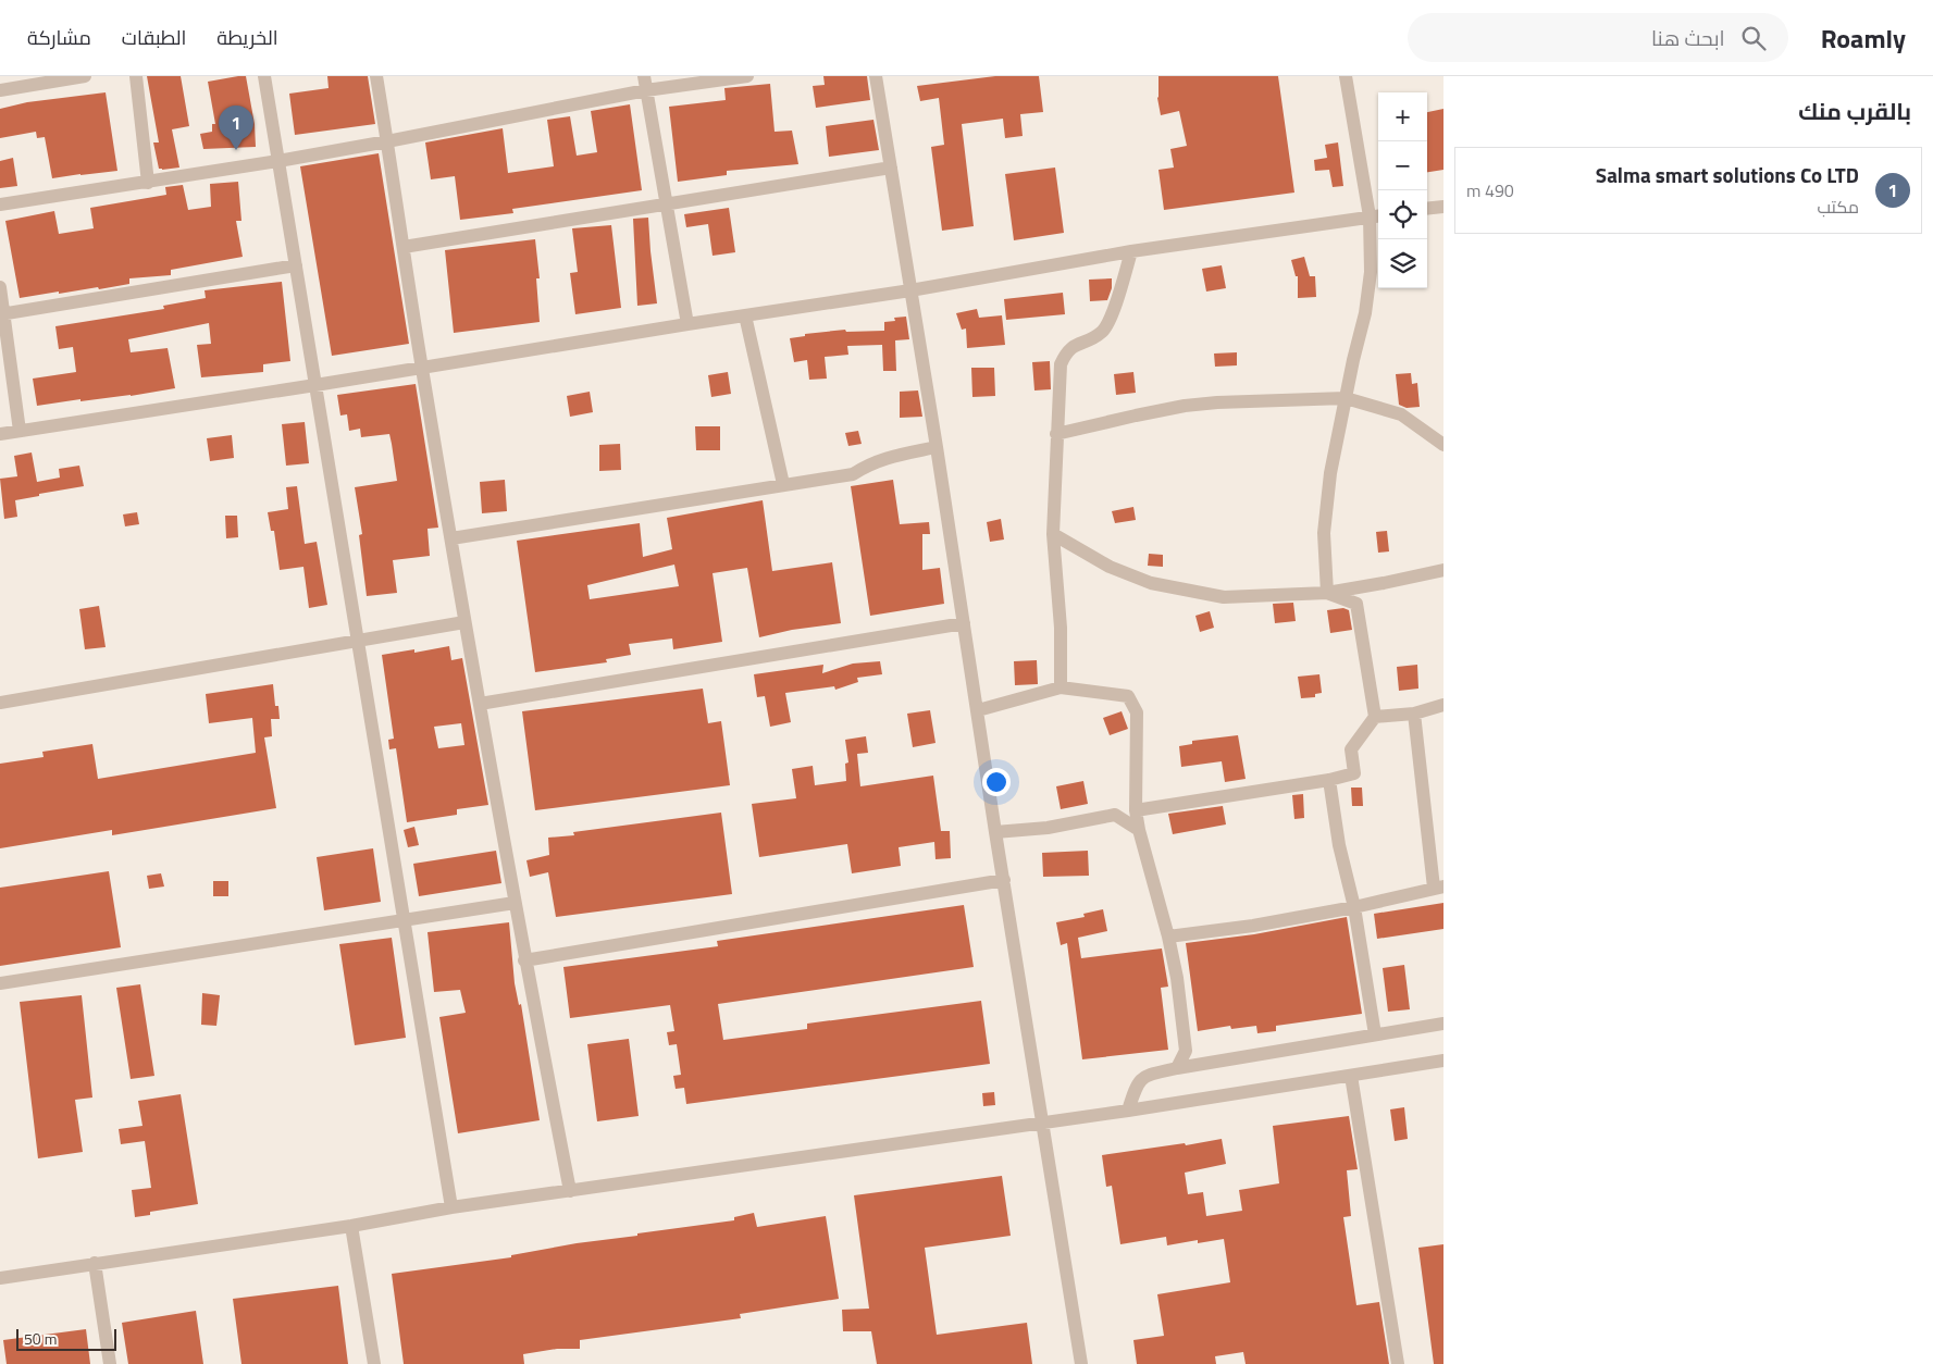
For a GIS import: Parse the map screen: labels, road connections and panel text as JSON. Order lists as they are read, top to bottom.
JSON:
{
  "scale_bar": "50 m",
  "page": {
    "header": "Roamly",
    "search": "ابحث هنا",
    "nav": ["الخريطة", "الطبقات", "مشاركة"],
    "heading": "بالقرب منك",
    "map_buttons": ["+", "−"],
    "pins": "1",
    "list": [
      {
        "mark": "1",
        "name": "Salma smart solutions Co LTD",
        "note": "مكتب",
        "value": "490 m"
      }
    ],
    "scale": "50 m"
  }
}
